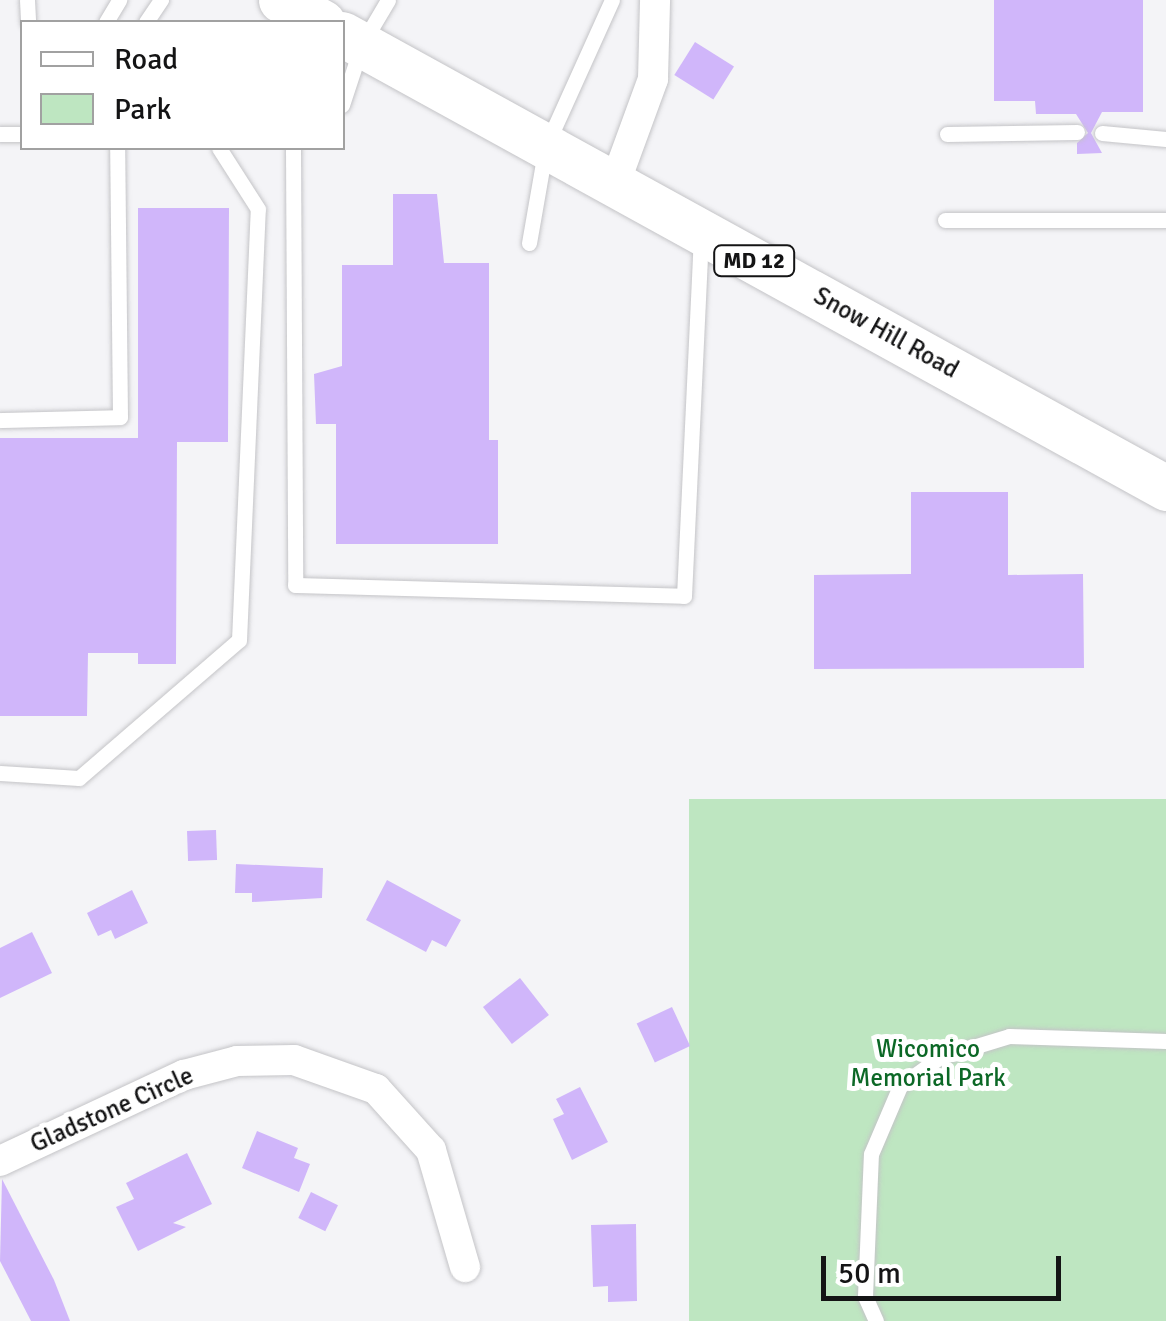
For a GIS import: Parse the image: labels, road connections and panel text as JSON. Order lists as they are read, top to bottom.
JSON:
{
  "streets": {
    "main road": ["MD 12", "Snow Hill Road"],
    "street": ["Gladstone Circle"]
  },
  "parks": ["Wicomico Memorial Park"],
  "legend": ["Road", "Park"],
  "scale_bar": "50 m"
}
